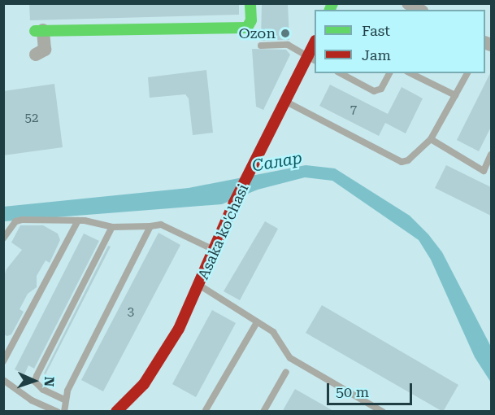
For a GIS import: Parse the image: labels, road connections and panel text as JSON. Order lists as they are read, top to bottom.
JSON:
{
  "streets": {
    "street": ["Asaka ko'chasi"]
  },
  "water": ["Салар"],
  "places": ["Ozon"],
  "house_numbers": ["7", "52", "3"],
  "legend": ["Fast", "Jam"],
  "scale_bar": "50 m",
  "north": "right"
}
